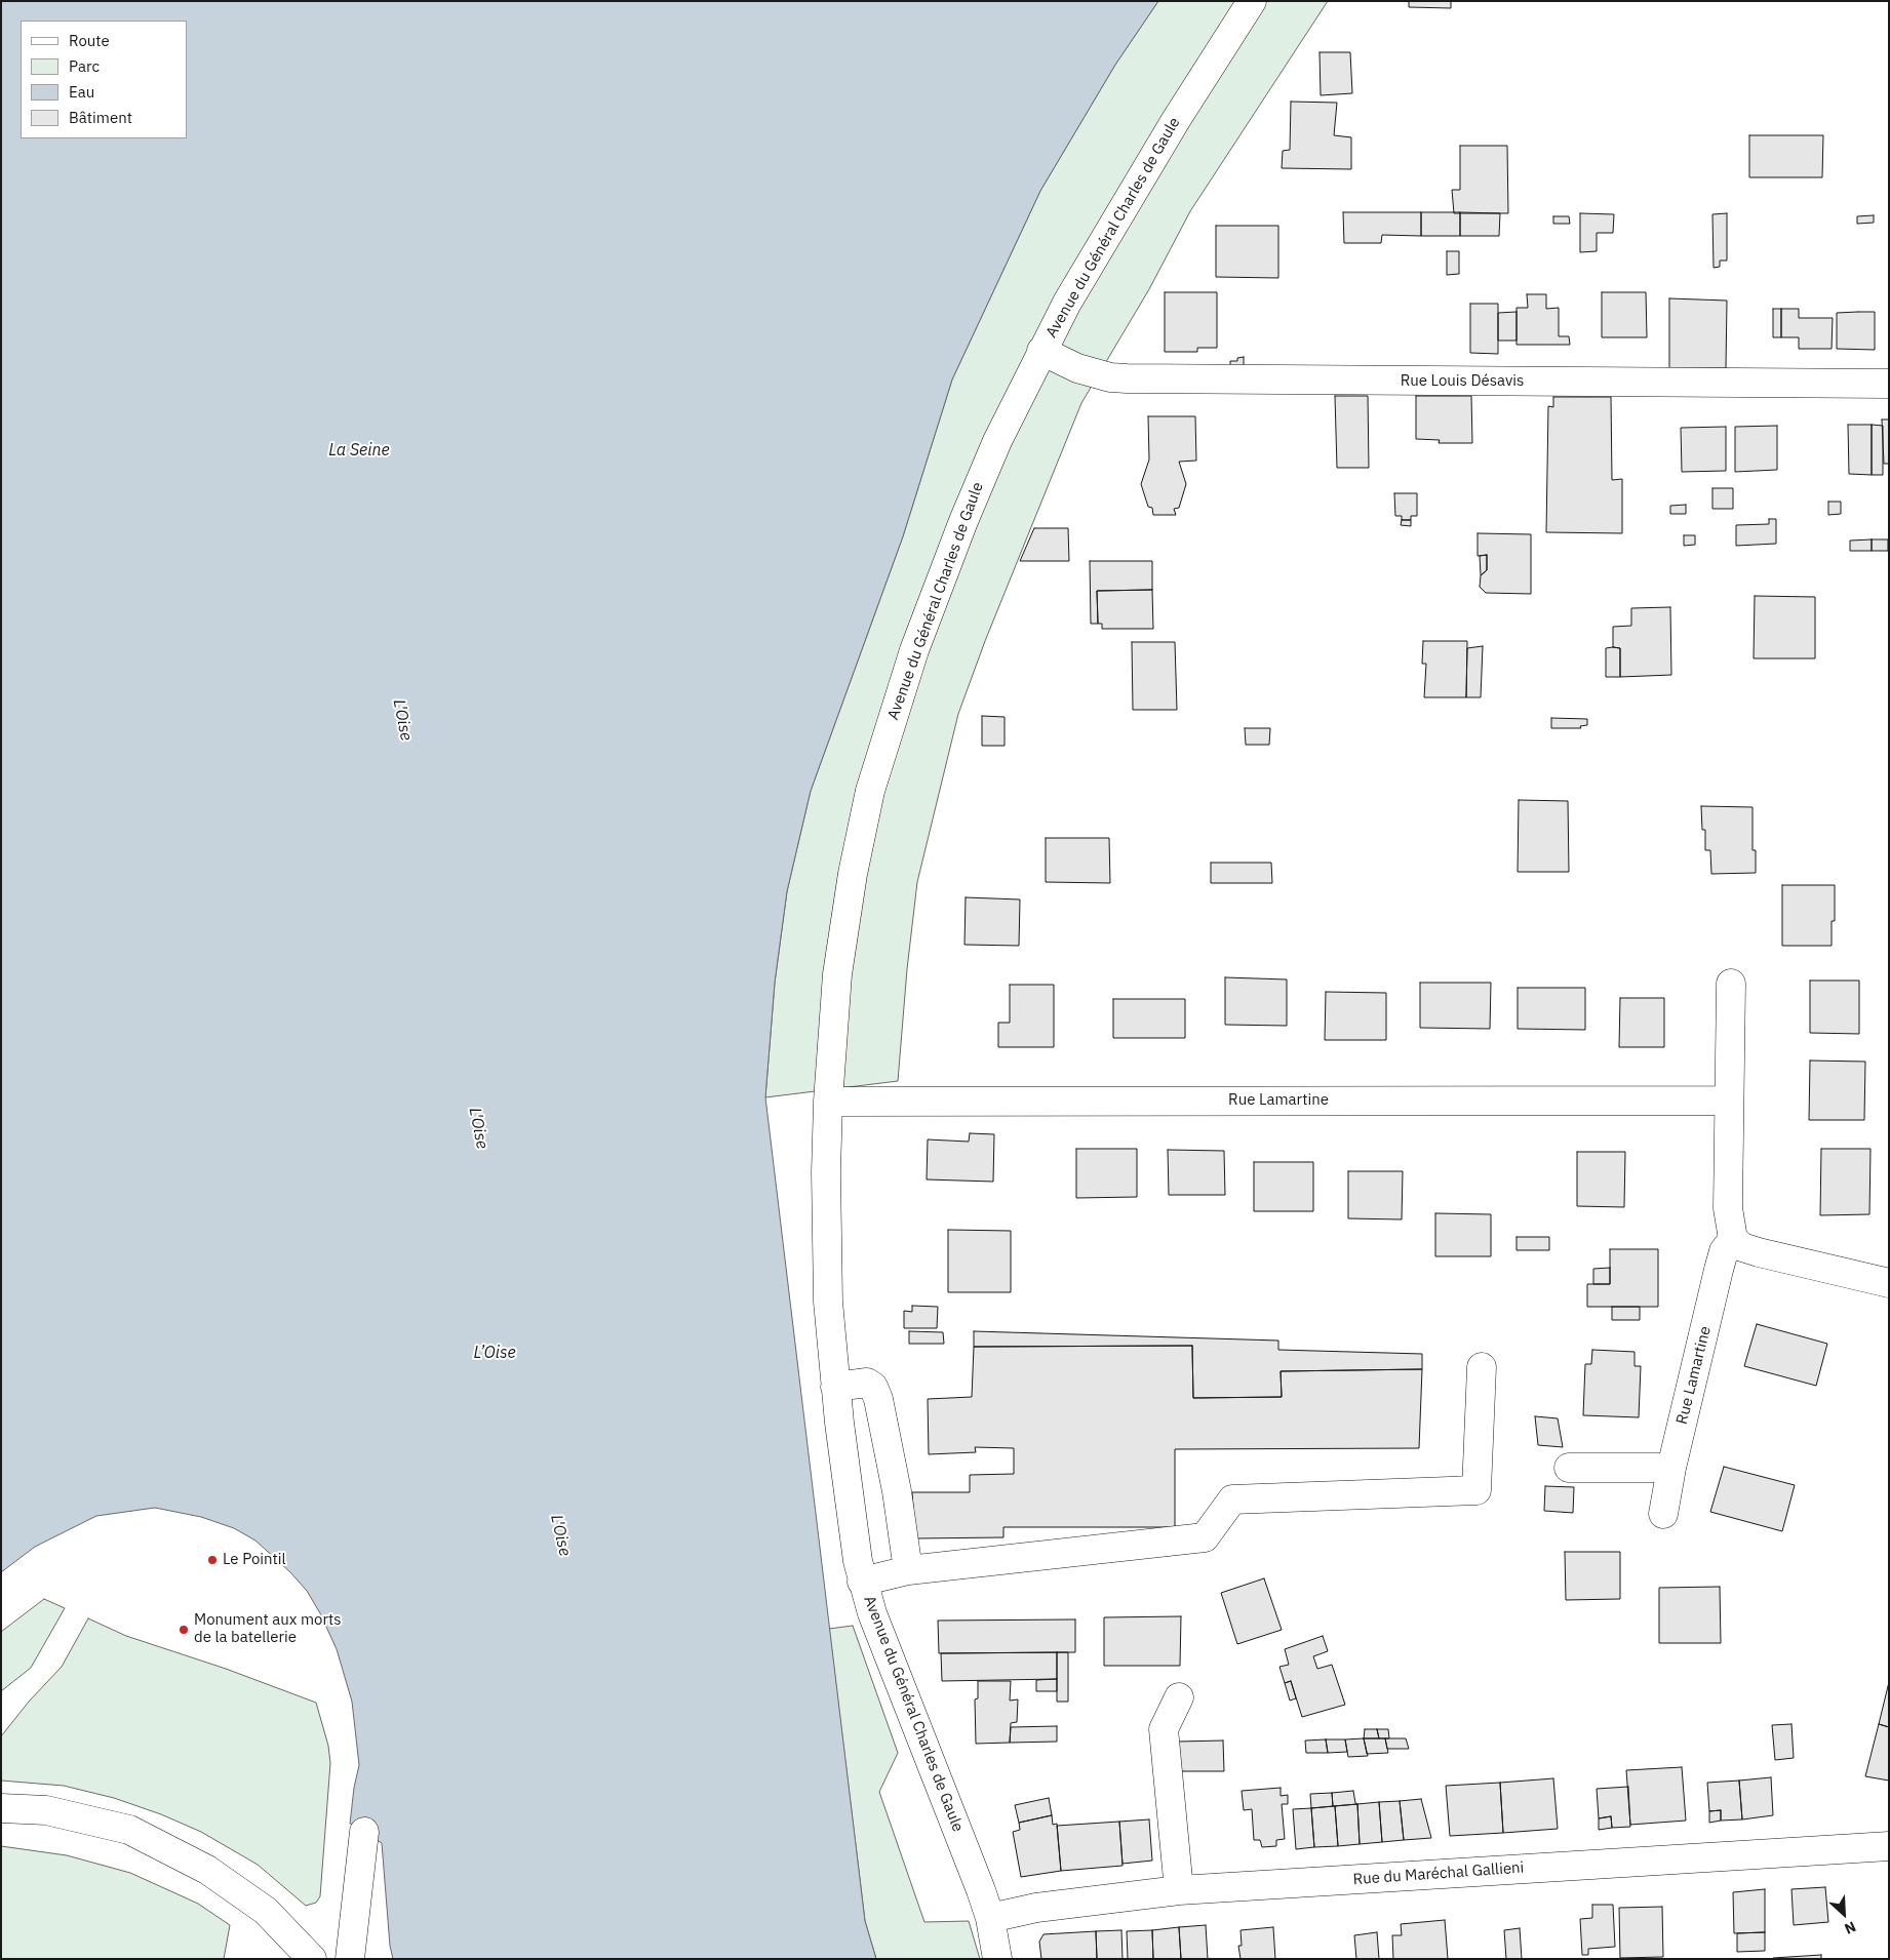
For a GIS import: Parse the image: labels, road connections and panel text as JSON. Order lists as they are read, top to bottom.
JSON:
{
  "streets": {
    "street": [
      "Avenue du Général Charles de Gaule",
      "Rue Louis Désavis",
      "Rue Lamartine",
      "Rue du Maréchal Gallieni"
    ]
  },
  "crossings": [
    ["Avenue du Général Charles de Gaule", "Rue Louis Désavis"],
    ["Avenue du Général Charles de Gaule", "Rue Lamartine"],
    ["Avenue du Général Charles de Gaule", "Rue du Maréchal Gallieni"]
  ],
  "water": ["La Seine", "L'Oise", "L’Oise"],
  "places": ["Le Pointil", "Monument aux morts de la batellerie"],
  "legend": [
    "Route",
    "Parc",
    "Eau",
    "Bâtiment"
  ],
  "north": "bottom right"
}
